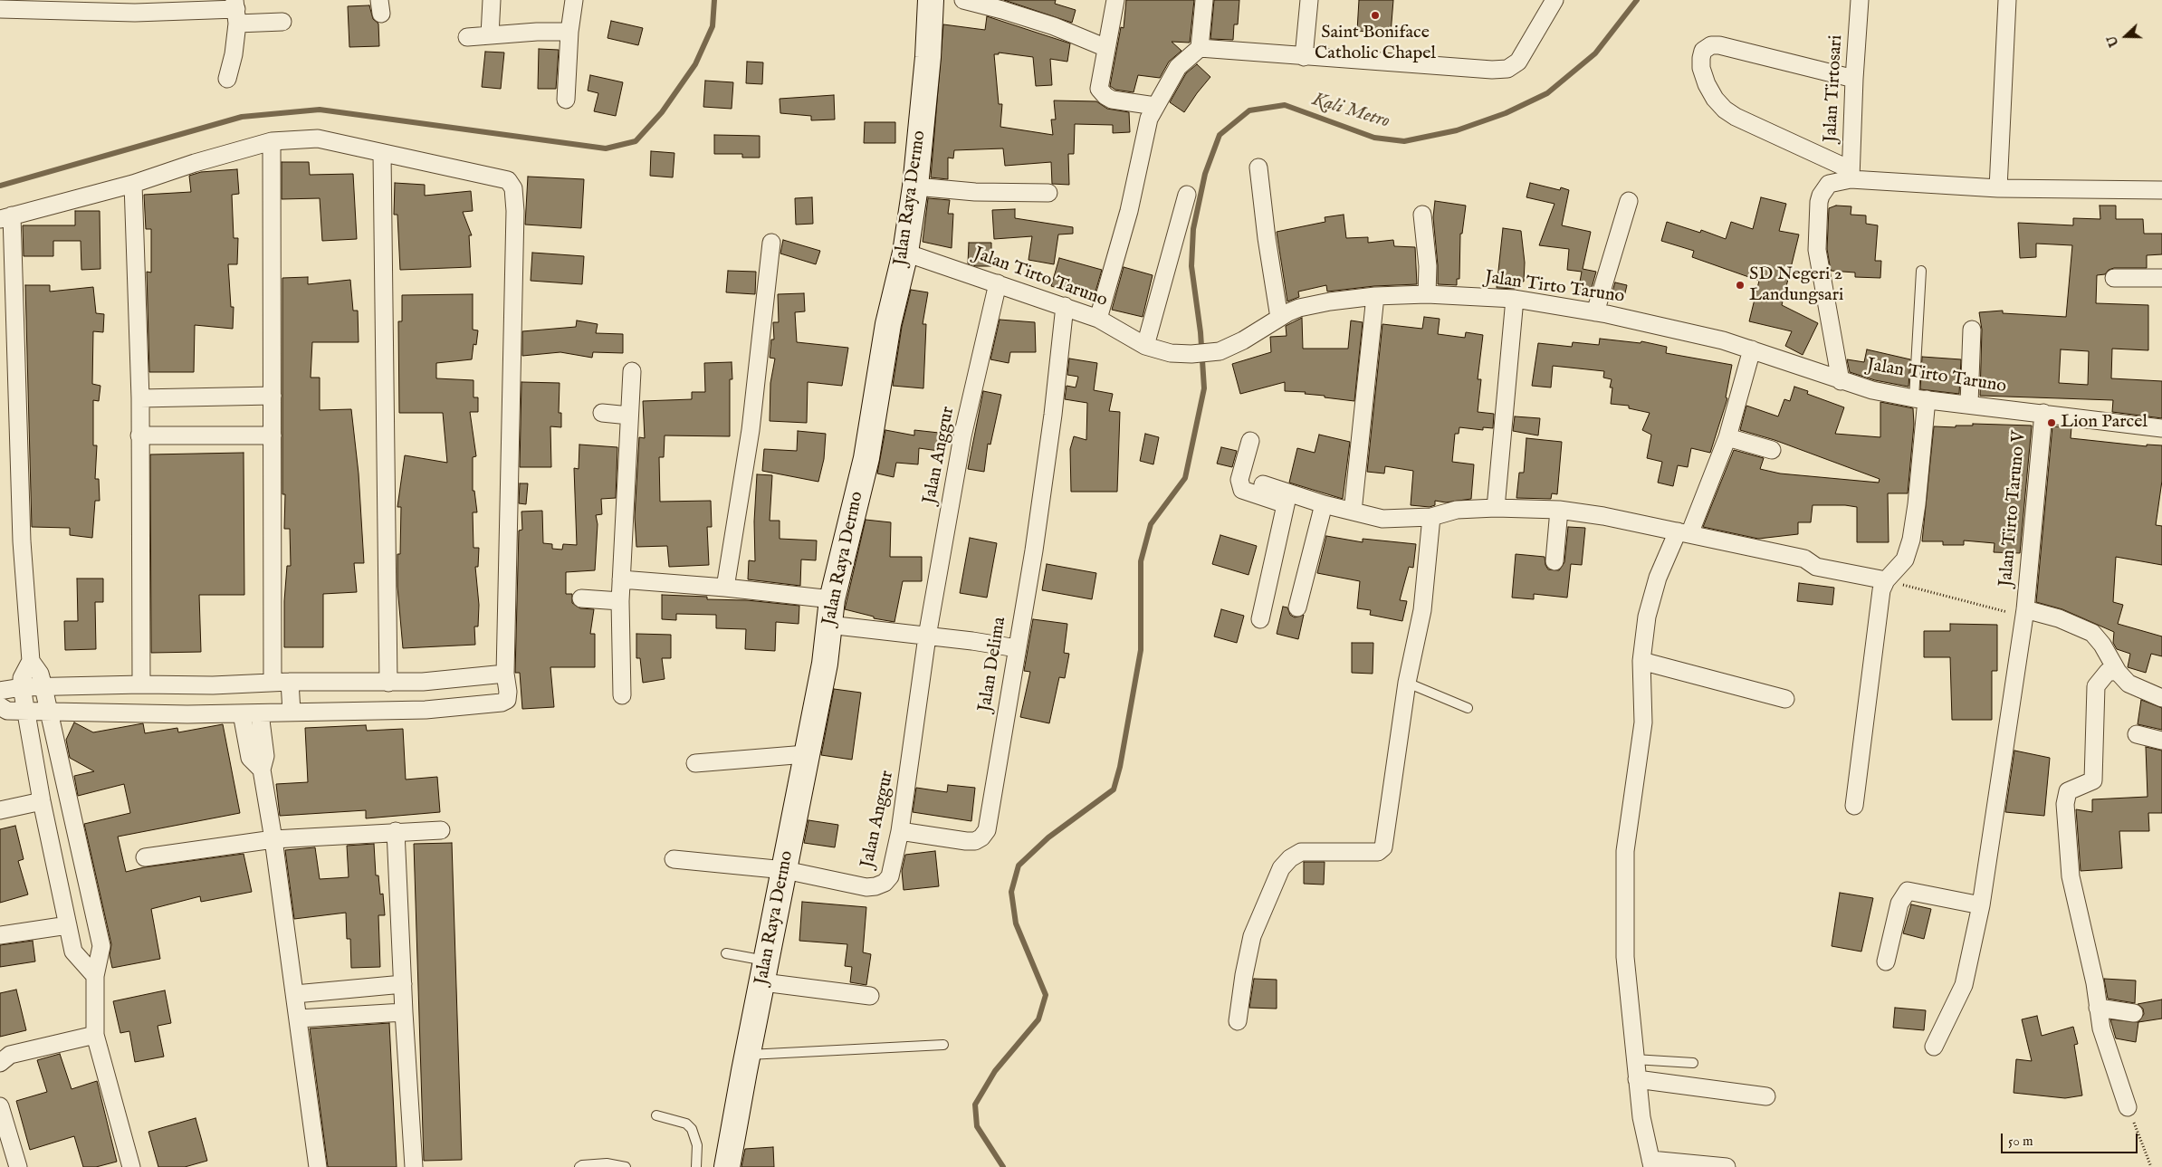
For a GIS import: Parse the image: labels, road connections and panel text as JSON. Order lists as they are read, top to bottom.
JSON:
{
  "streets": {
    "street": [
      "Jalan Tirtosari",
      "Jalan Raya Dermo",
      "Jalan Tirto Taruno",
      "Jalan Anggur",
      "Jalan Tirto Taruno V",
      "Jalan Delima"
    ]
  },
  "crossings": [
    ["Jalan Raya Dermo", "Jalan Tirto Taruno"],
    ["Jalan Raya Dermo", "Jalan Anggur"],
    ["Jalan Tirto Taruno", "Jalan Anggur"],
    ["Jalan Tirto Taruno", "Jalan Tirto Taruno V"],
    ["Jalan Tirto Taruno", "Jalan Delima"],
    ["Jalan Anggur", "Jalan Delima"]
  ],
  "water": ["Kali Metro"],
  "places": ["Saint Boniface Catholic Chapel", "SD Negeri 2 Landungsari", "Lion Parcel"],
  "scale_bar": "50 m",
  "north": "left"
}
